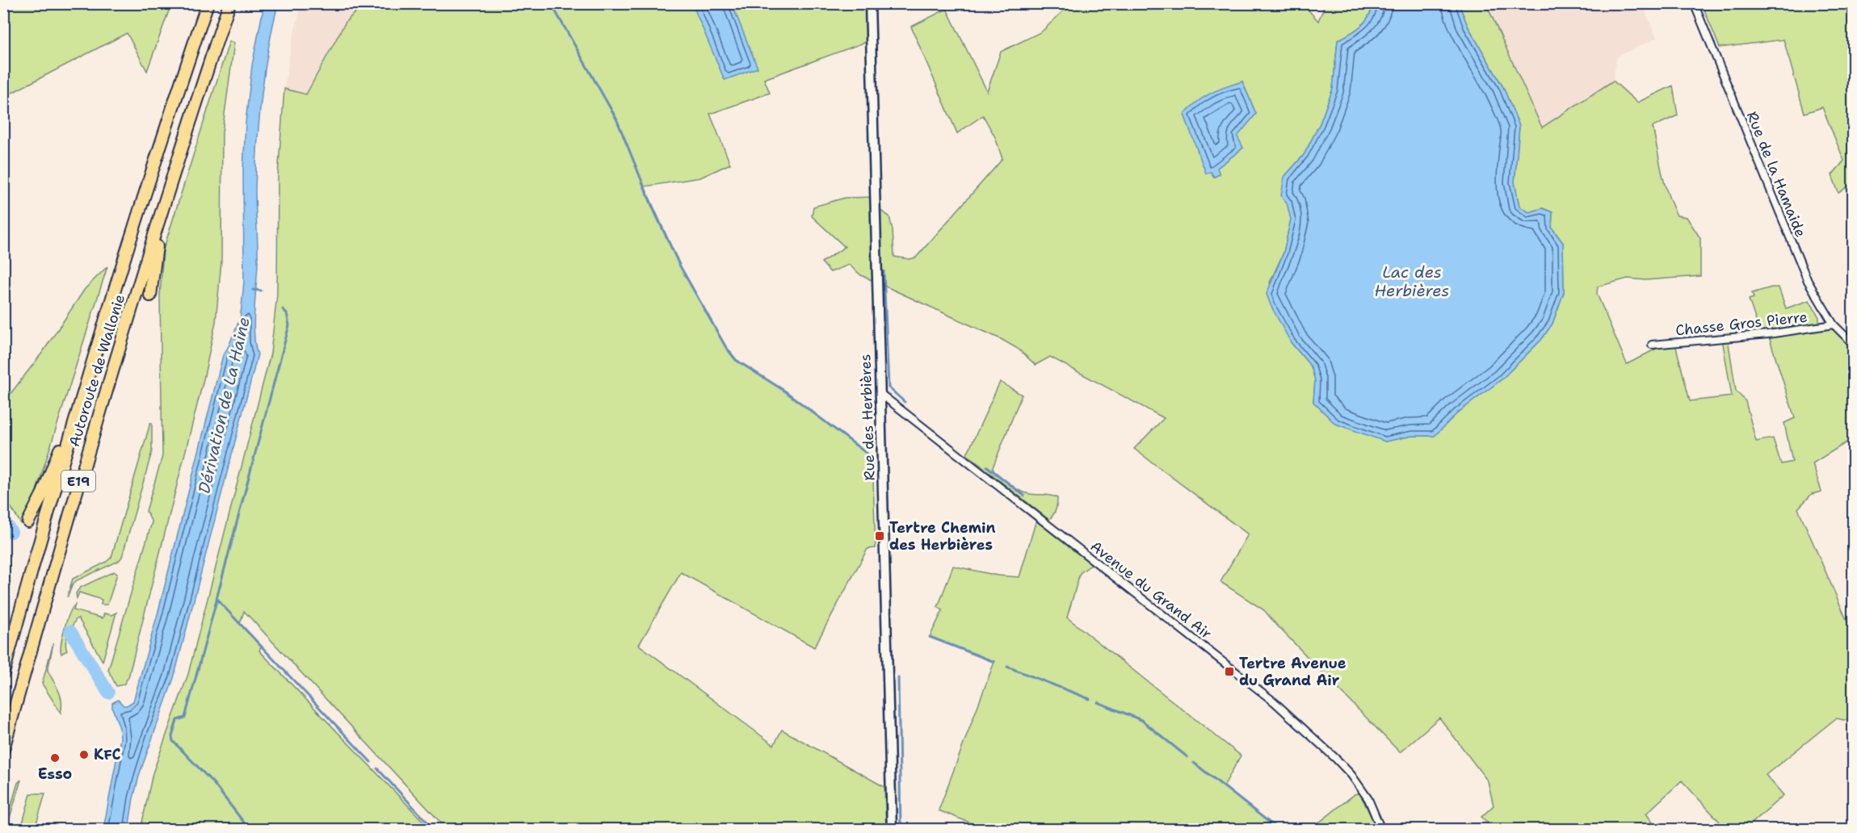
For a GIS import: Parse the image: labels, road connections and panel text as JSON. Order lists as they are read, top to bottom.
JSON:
{
  "streets": {
    "highway": ["Autoroute de Wallonie", "E19"],
    "street": [
      "Rue de la Hamaide",
      "Chasse Gros Pierre",
      "Rue des Herbières",
      "Avenue du Grand Air"
    ]
  },
  "crossings": [
    ["Rue de la Hamaide", "Chasse Gros Pierre"],
    ["Rue des Herbières", "Avenue du Grand Air"]
  ],
  "water": ["Lac des Herbières", "Dérivation de La Haine"],
  "places": {
    "transit": ["Tertre Chemin des Herbières", "Tertre Avenue du Grand Air"],
    "other": ["KFC", "Esso"]
  }
}
